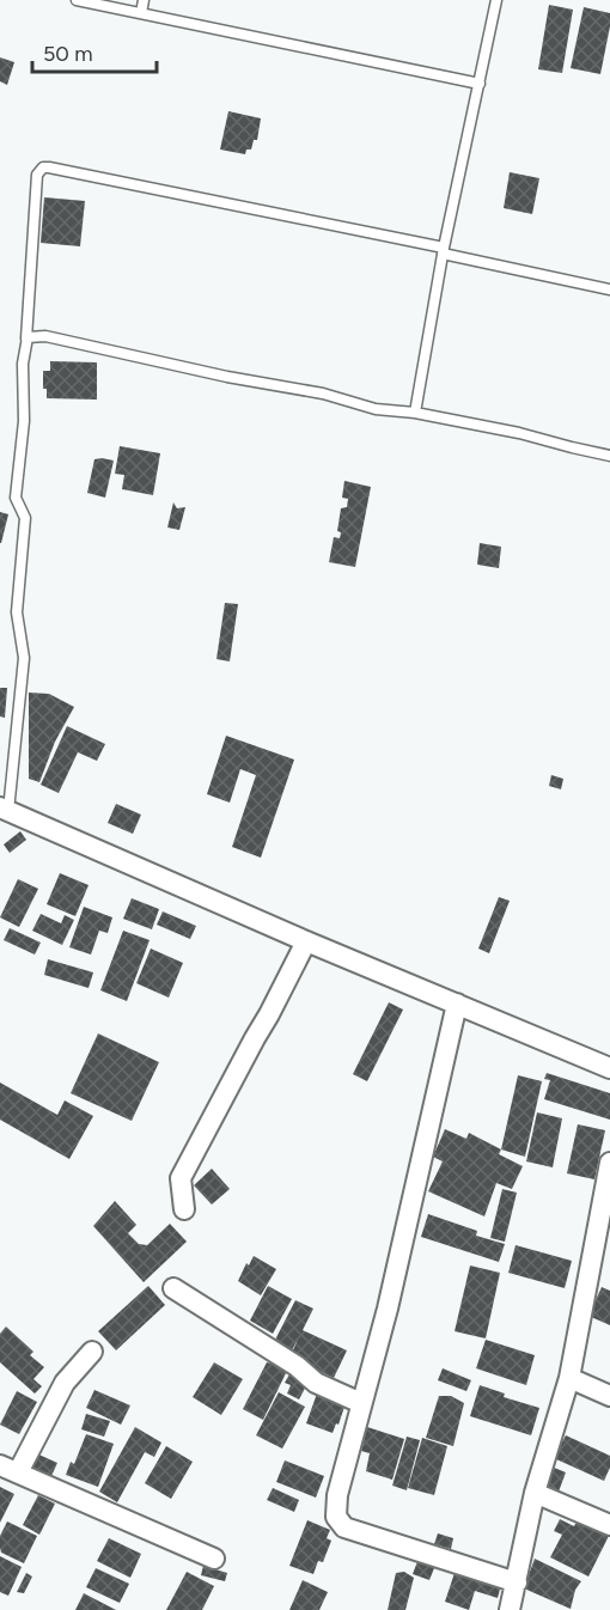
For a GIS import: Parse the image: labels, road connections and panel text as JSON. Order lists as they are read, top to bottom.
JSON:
{
  "scale_bar": "50 m"
}
